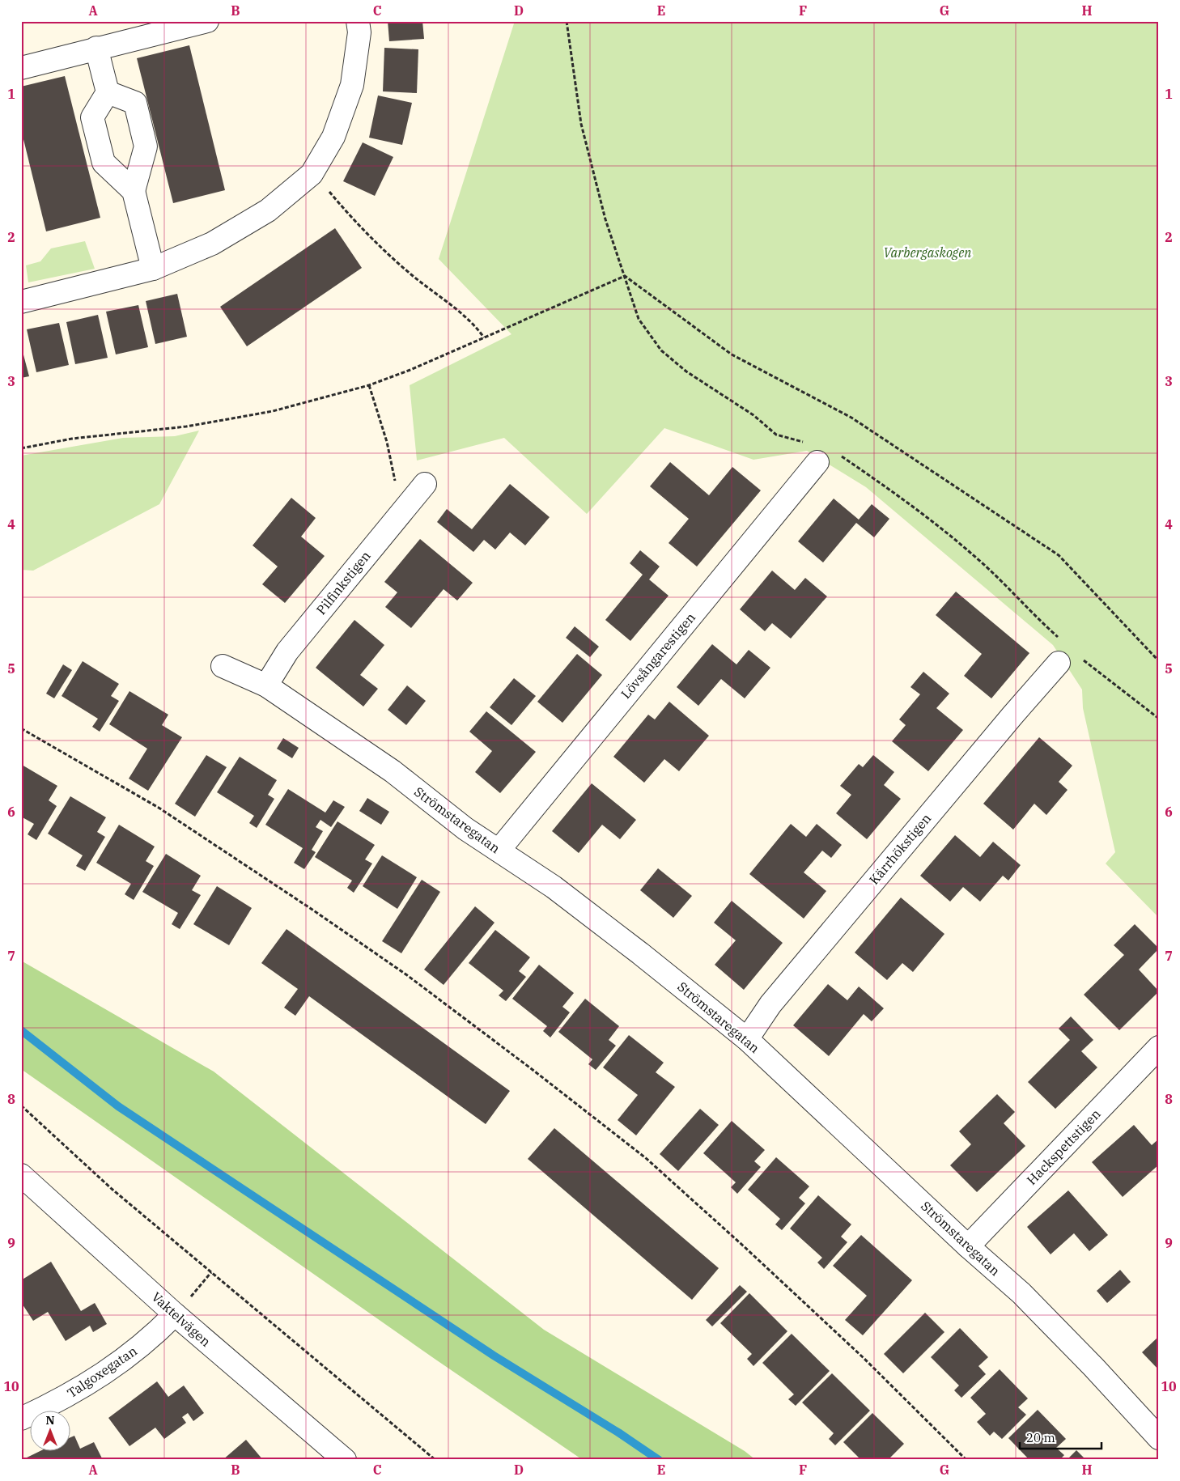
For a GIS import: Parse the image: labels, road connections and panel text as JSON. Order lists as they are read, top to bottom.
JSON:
{
  "streets": {
    "street": [
      "Pilfinkstigen",
      "Lövsångarestigen",
      "Strömstaregatan",
      "Kärrhökstigen",
      "Hackspettstigen",
      "Vaktelvägen",
      "Talgoxegatan"
    ]
  },
  "crossings": [
    ["Pilfinkstigen", "Strömstaregatan"],
    ["Lövsångarestigen", "Strömstaregatan"],
    ["Strömstaregatan", "Kärrhökstigen"],
    ["Strömstaregatan", "Hackspettstigen"],
    ["Vaktelvägen", "Talgoxegatan"]
  ],
  "parks": ["Varbergaskogen"],
  "scale_bar": "20 m",
  "north": "top",
  "grid": {
    "columns": [
      "A",
      "B",
      "C",
      "D",
      "E",
      "F",
      "G",
      "H"
    ],
    "rows": [
      "1",
      "2",
      "3",
      "4",
      "5",
      "6",
      "7",
      "8",
      "9",
      "10"
    ]
  }
}
